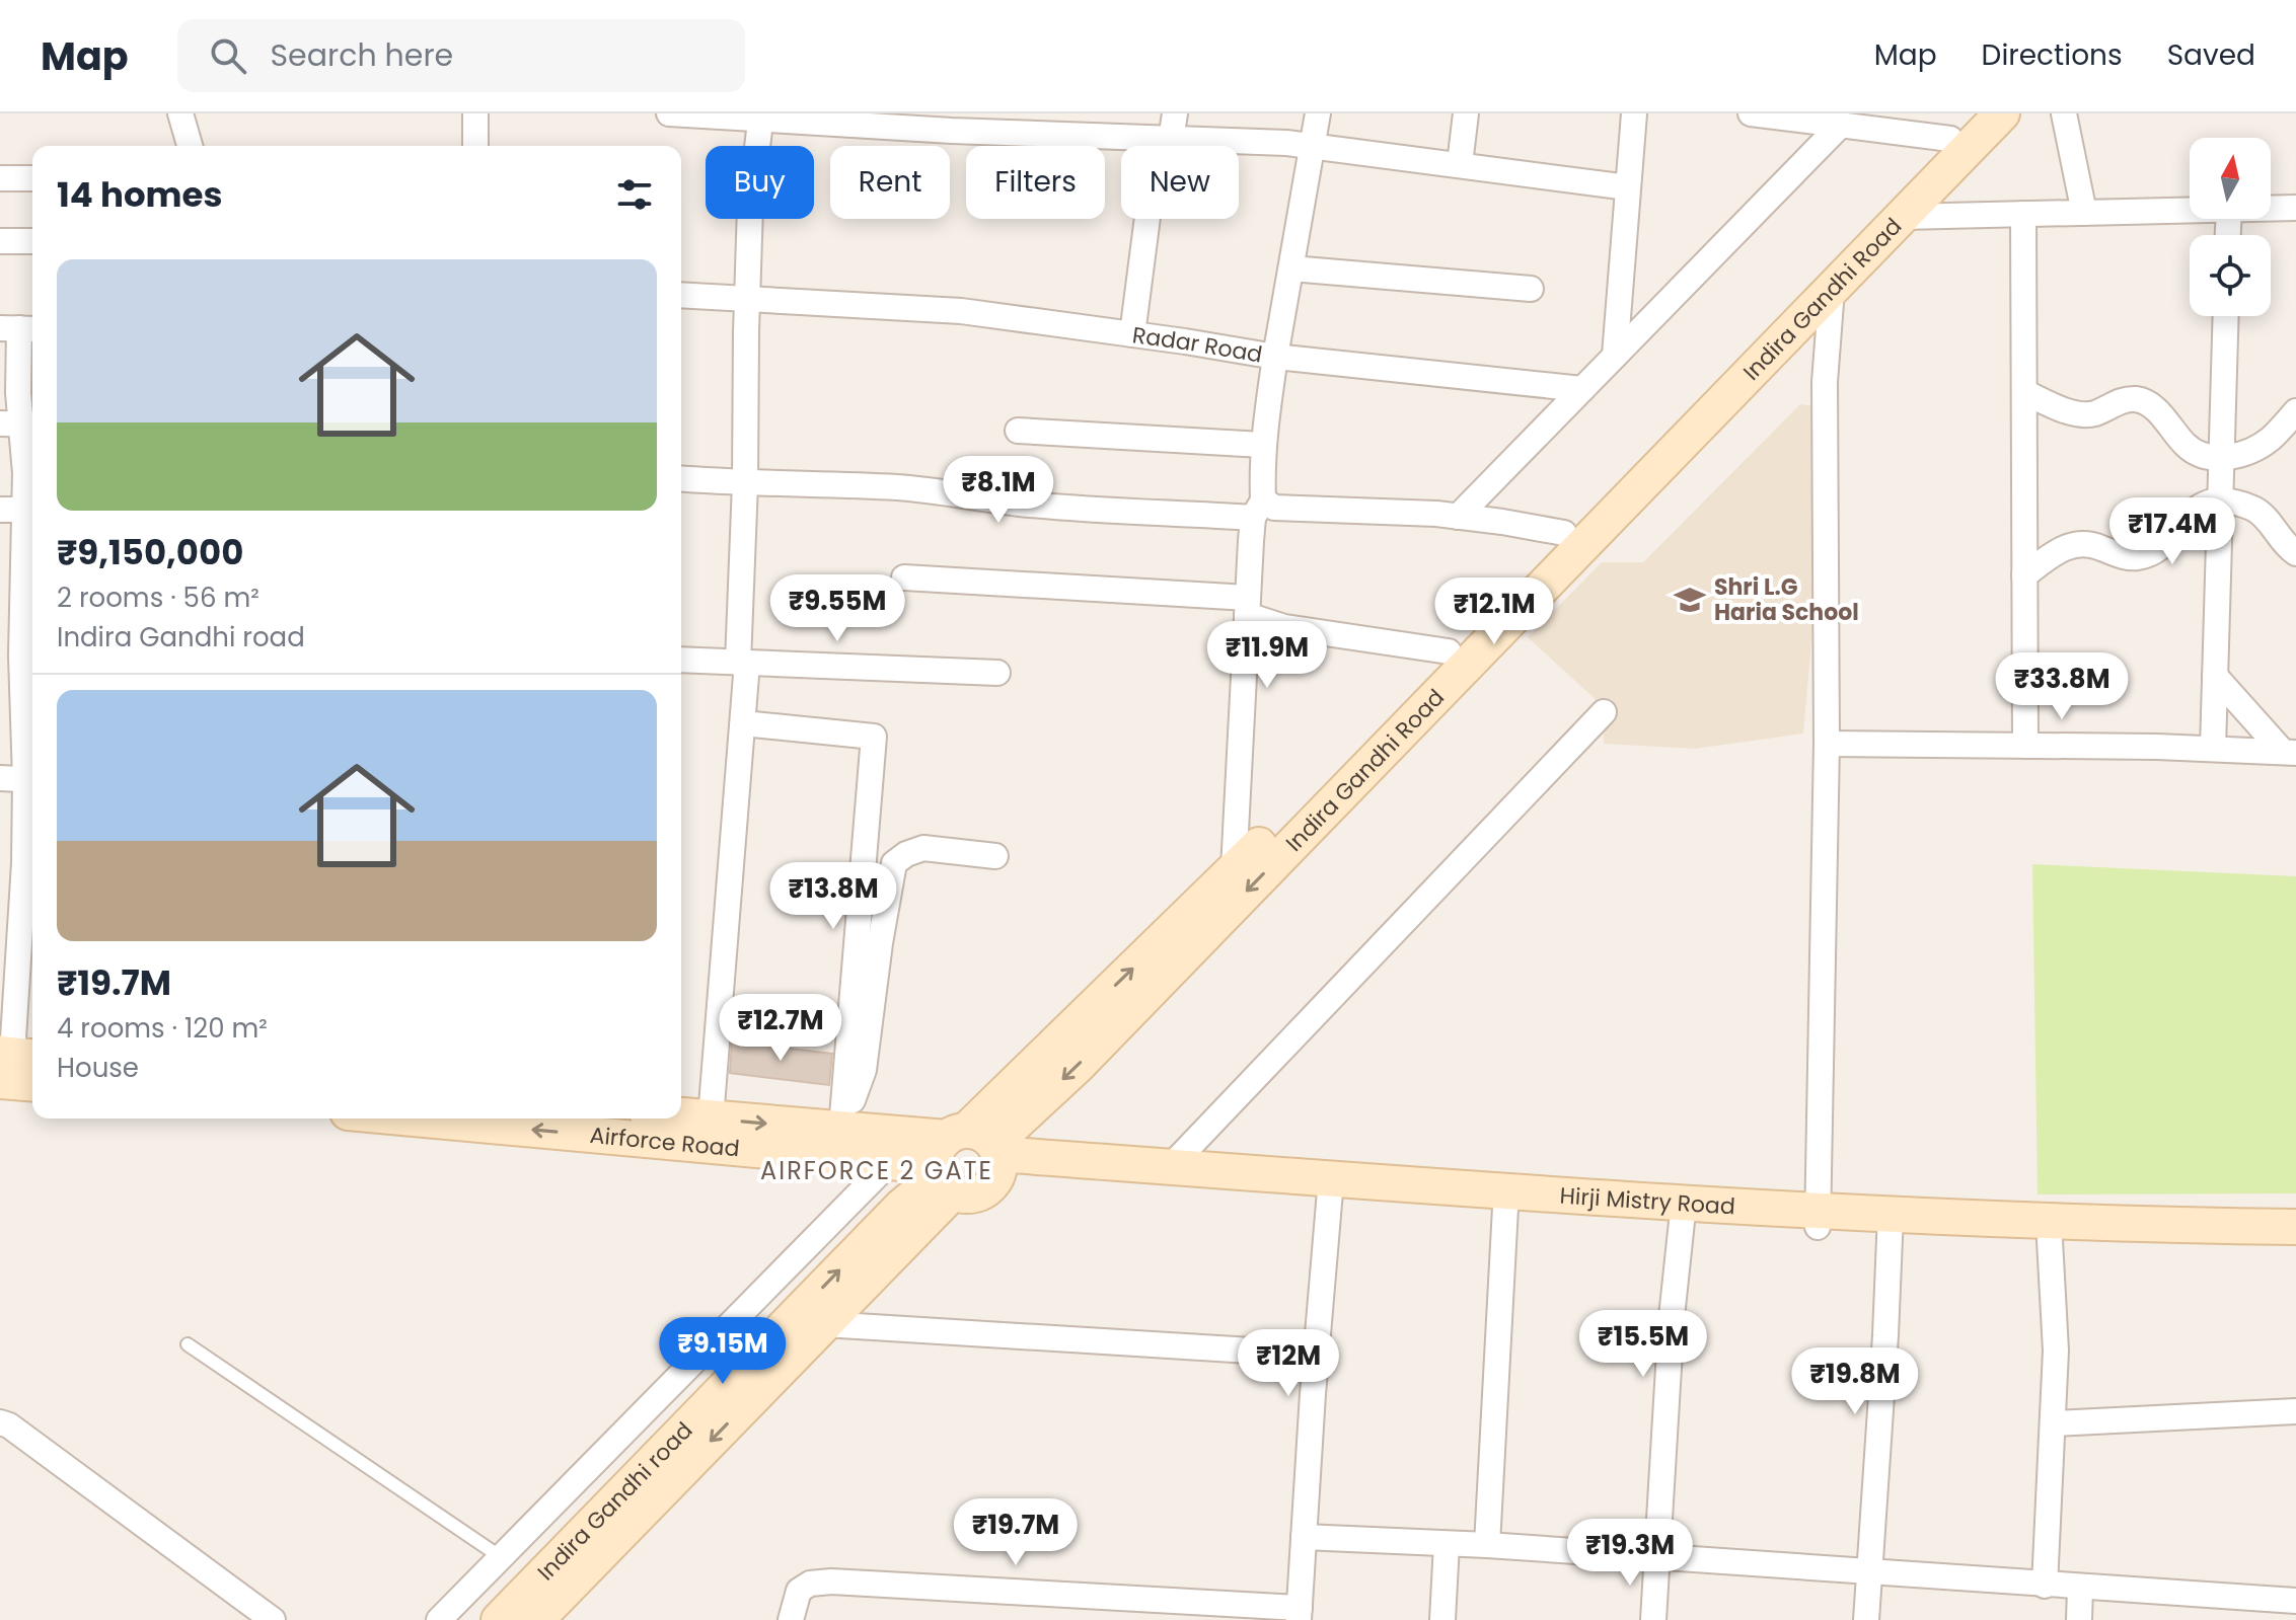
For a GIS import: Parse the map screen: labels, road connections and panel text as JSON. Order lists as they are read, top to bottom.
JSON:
{
  "streets": {
    "main road": [
      "Indira Gandhi Road",
      "Airforce Road",
      "Hirji Mistry Road",
      "Indira Gandhi road"
    ],
    "street": ["Radar Road"]
  },
  "crossings": [
    ["Indira Gandhi Road", "Radar Road"],
    ["Indira Gandhi Road", "Airforce Road"],
    ["Indira Gandhi Road", "Hirji Mistry Road"],
    ["Indira Gandhi Road", "Indira Gandhi road"],
    ["Airforce Road", "Hirji Mistry Road"],
    ["Airforce Road", "Indira Gandhi road"],
    ["Hirji Mistry Road", "Indira Gandhi road"]
  ],
  "districts": ["AIRFORCE 2 GATE"],
  "places": {
    "school or university": ["Shri L.G Haria School"]
  },
  "north": "top",
  "page": {
    "header": "Map",
    "search": "Search here",
    "nav": ["Map", "Directions", "Saved"],
    "chip": [
      "Buy",
      "Rent",
      "Filters",
      "New"
    ],
    "heading": "14 homes",
    "list": [
      {
        "name": "₹9,150,000",
        "note": "2 rooms · 56 m² · Indira Gandhi road"
      },
      {
        "name": "₹19.7M",
        "note": "4 rooms · 120 m² · House"
      }
    ],
    "price": [
      "₹8.1M",
      "₹17.4M",
      "₹9.55M",
      "₹12.1M",
      "₹11.9M",
      "₹33.8M",
      "₹13.8M",
      "₹12.7M",
      "₹15.5M",
      "₹9.15M",
      "₹12M",
      "₹19.8M",
      "₹19.7M",
      "₹19.3M"
    ]
  }
}
